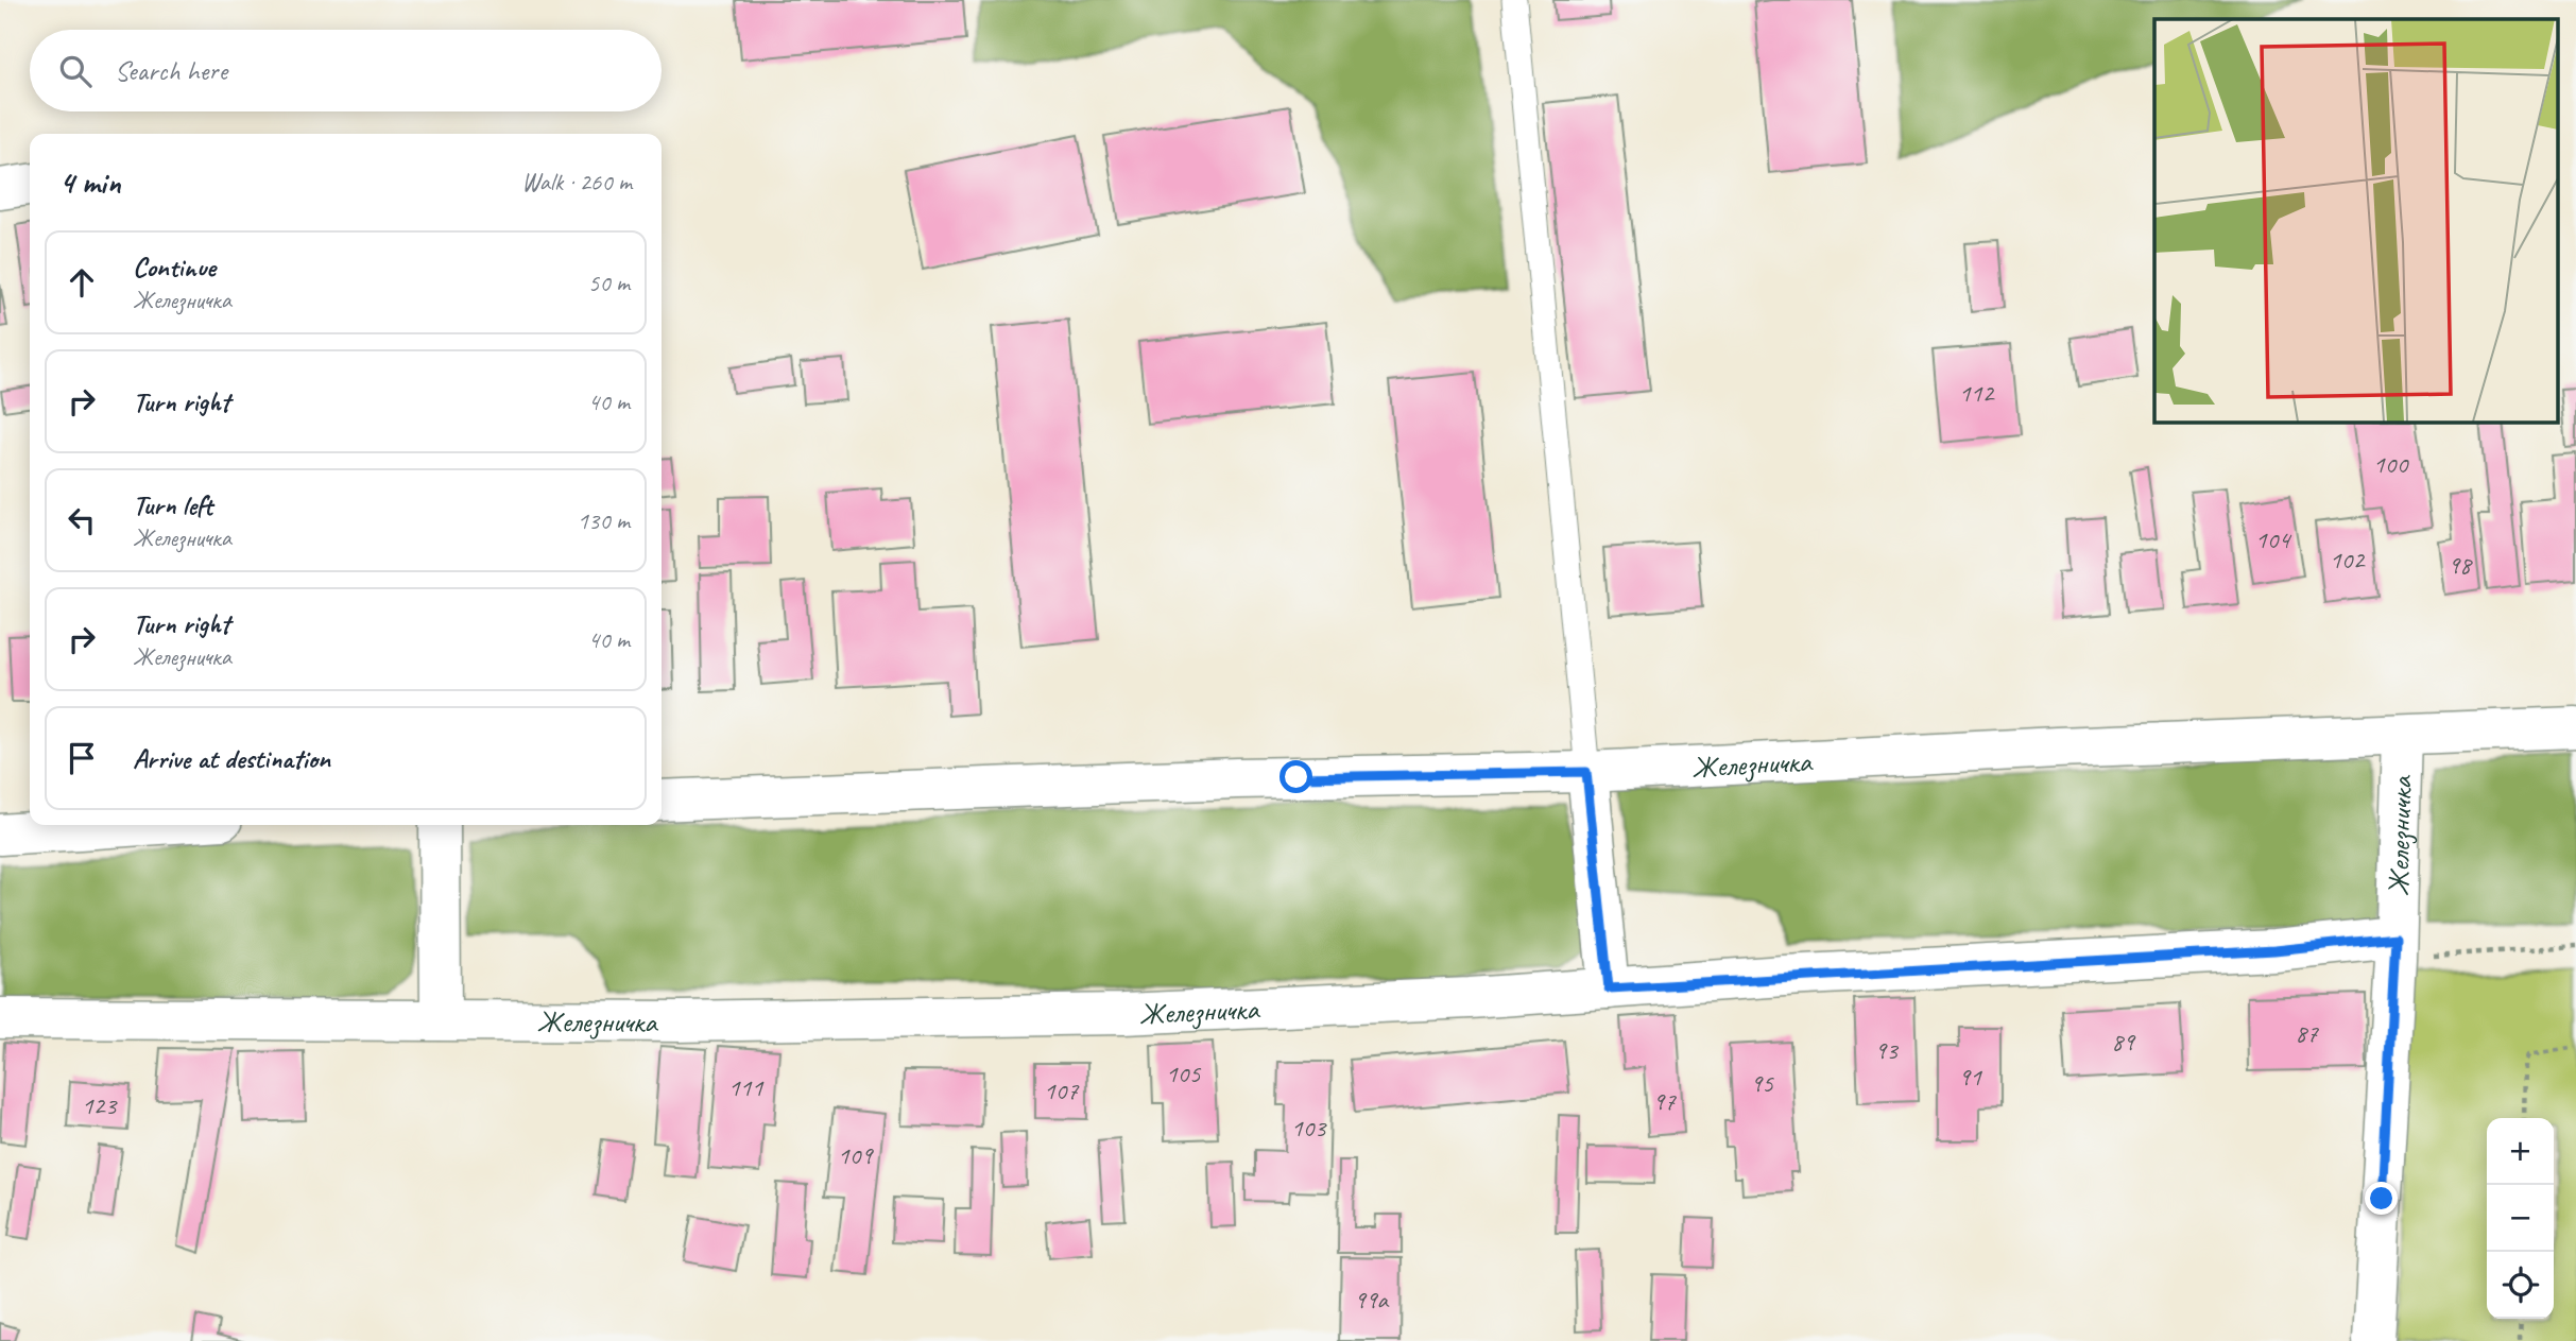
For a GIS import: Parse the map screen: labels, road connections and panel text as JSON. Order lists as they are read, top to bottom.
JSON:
{
  "streets": {
    "street": ["Железничка"]
  },
  "house_numbers": [
    "112",
    "100",
    "104",
    "102",
    "98",
    "87",
    "89",
    "93",
    "105",
    "91",
    "95",
    "111",
    "107",
    "97",
    "123",
    "103",
    "109",
    "99a"
  ],
  "page": {
    "search": "Search here",
    "heading": ["4 min", "Walk · 260 m"],
    "list": [
      ["Continue", "Железничка", "50 m"],
      ["Turn right", "40 m"],
      ["Turn left", "Железничка", "130 m"],
      ["Turn right", "Железничка", "40 m"],
      "Arrive at destination"
    ],
    "map_buttons": ["+", "−"]
  }
}
